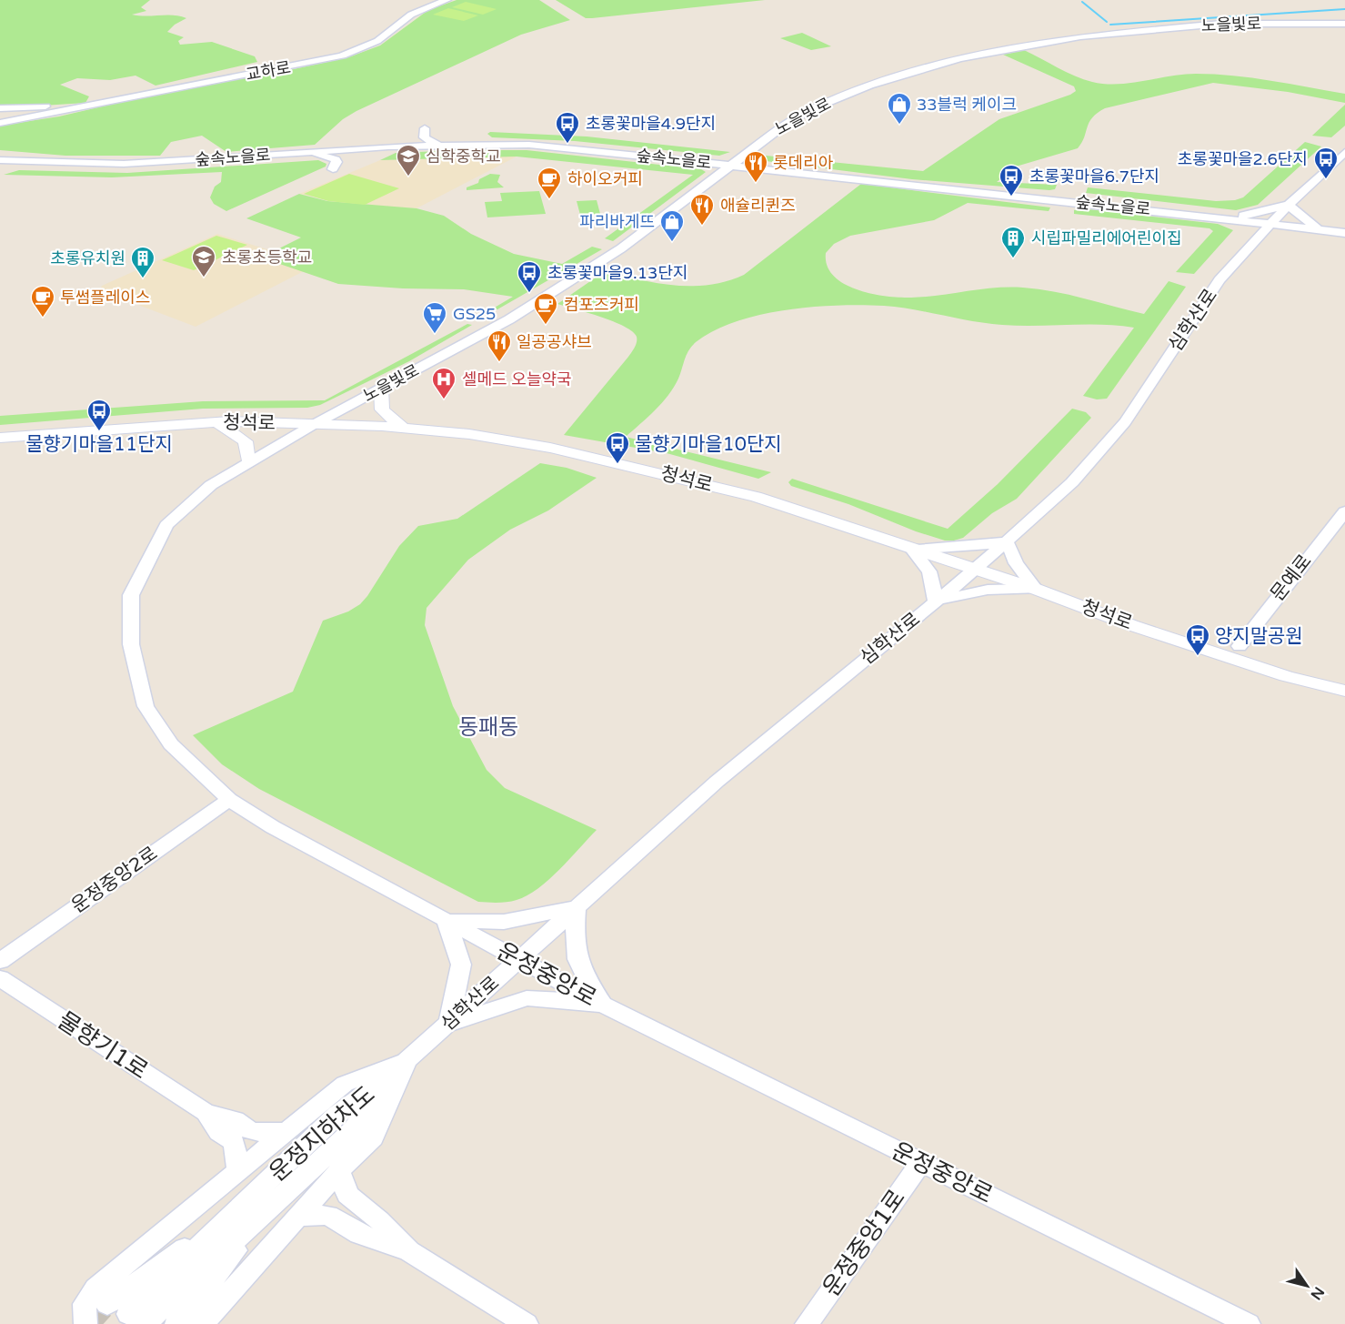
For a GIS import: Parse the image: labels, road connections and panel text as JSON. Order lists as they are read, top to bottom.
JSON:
{
  "streets": {
    "main road": ["청석로"],
    "street": [
      "노을빛로",
      "교하로",
      "숲속노을로",
      "심학산로",
      "문예로",
      "운정중앙2로",
      "운정중앙로",
      "물향기1로",
      "운정지하차도",
      "운정중앙1로"
    ]
  },
  "crossings": [
    ["노을빛로", "숲속노을로"],
    ["노을빛로", "청석로"],
    ["노을빛로", "운정중앙로"],
    ["숲속노을로", "심학산로"],
    ["심학산로", "청석로"],
    ["심학산로", "운정중앙로"],
    ["심학산로", "운정지하차도"],
    ["운정중앙2로", "운정중앙로"],
    ["운정중앙로", "운정중앙1로"]
  ],
  "districts": ["동패동"],
  "places": {
    "shop": ["33블럭 케이크", "파리바게뜨"],
    "bus stop": [
      "초롱꽃마을4.9단지",
      "초롱꽃마을2.6단지",
      "초롱꽃마을6.7단지",
      "초롱꽃마을9.13단지",
      "물향기마을11단지",
      "물향기마을10단지",
      "양지말공원"
    ],
    "school or university": ["심학중학교", "초롱초등학교"],
    "restaurant": ["롯데리아", "애슐리퀸즈", "일공공샤브"],
    "cafe": ["하이오커피", "투썸플레이스", "컴포즈커피"],
    "building": ["시립파밀리에어린이집", "초롱유치원"],
    "supermarket": ["GS25"],
    "hospital": ["셀메드 오늘약국"]
  },
  "north": "bottom right"
}
